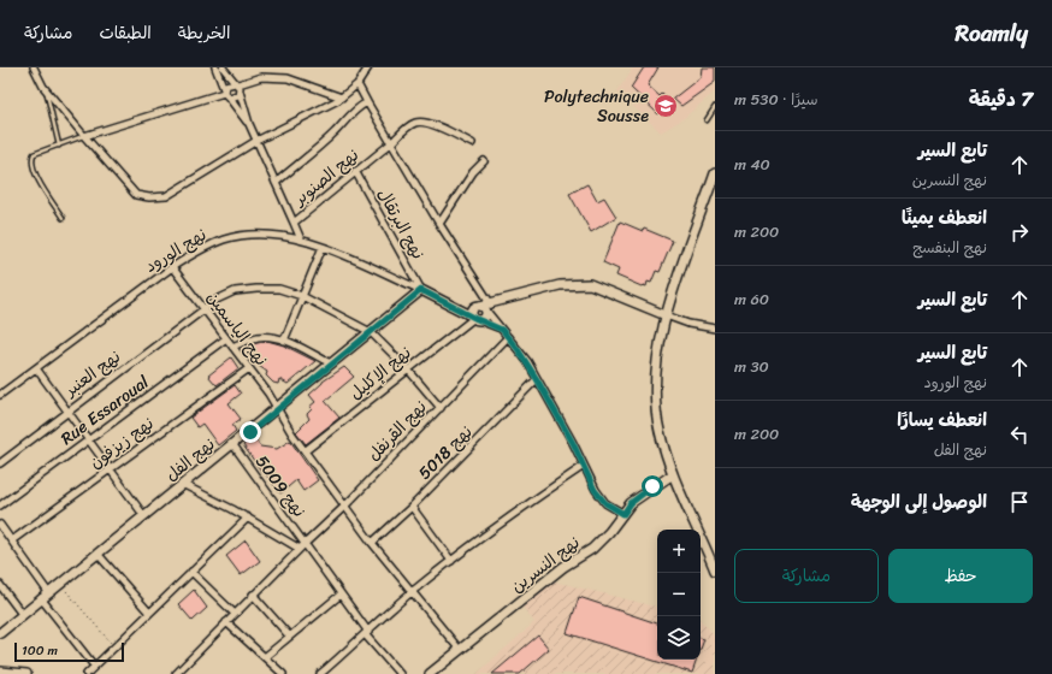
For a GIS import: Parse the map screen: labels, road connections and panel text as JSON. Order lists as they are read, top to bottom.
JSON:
{
  "streets": {
    "street": [
      "نهج الصنوبر",
      "نهج البرتقال",
      "نهج الورود",
      "نهج الياسمين",
      "نهج العنبر",
      "نهج الإكليل",
      "Rue Essaroual",
      "نهج القرنفل",
      "نهج زيزفون",
      "نهج 5018",
      "نهج الفل",
      "نهج 5009",
      "نهج النسرين"
    ]
  },
  "crossings": [
    ["نهج الصنوبر", "نهج البرتقال"],
    ["نهج الصنوبر", "نهج الورود"],
    ["نهج البرتقال", "نهج الورود"],
    ["نهج البرتقال", "نهج الفل"],
    ["نهج الورود", "نهج الياسمين"],
    ["نهج الورود", "نهج الإكليل"],
    ["نهج الورود", "نهج الفل"],
    ["نهج الياسمين", "نهج العنبر"],
    ["نهج الياسمين", "نهج الإكليل"],
    ["نهج الياسمين", "Rue Essaroual"],
    ["نهج الياسمين", "نهج القرنفل"],
    ["نهج الياسمين", "نهج زيزفون"],
    ["نهج الياسمين", "نهج 5018"],
    ["نهج الياسمين", "نهج الفل"],
    ["نهج الياسمين", "نهج النسرين"],
    ["نهج العنبر", "نهج الإكليل"],
    ["نهج العنبر", "نهج القرنفل"],
    ["نهج العنبر", "نهج الفل"],
    ["نهج القرنفل", "نهج 5009"],
    ["نهج الفل", "نهج 5009"]
  ],
  "places": {
    "school or university": ["Polytechnique Sousse"]
  },
  "scale_bar": "100 m",
  "page": {
    "header": "Roamly",
    "nav": ["الخريطة", "الطبقات", "مشاركة"],
    "heading": ["7 دقيقة", "سيرًا · 530 m"],
    "list": [
      ["تابع السير", "نهج النسرين", "40 m"],
      ["انعطف يمينًا", "نهج البنفسج", "200 m"],
      ["تابع السير", "60 m"],
      ["تابع السير", "نهج الورود", "30 m"],
      ["انعطف يسارًا", "نهج الفل", "200 m"],
      "الوصول إلى الوجهة"
    ],
    "map_buttons": ["+", "−"],
    "buttons": ["حفظ", "مشاركة"],
    "scale": "100 m"
  }
}
